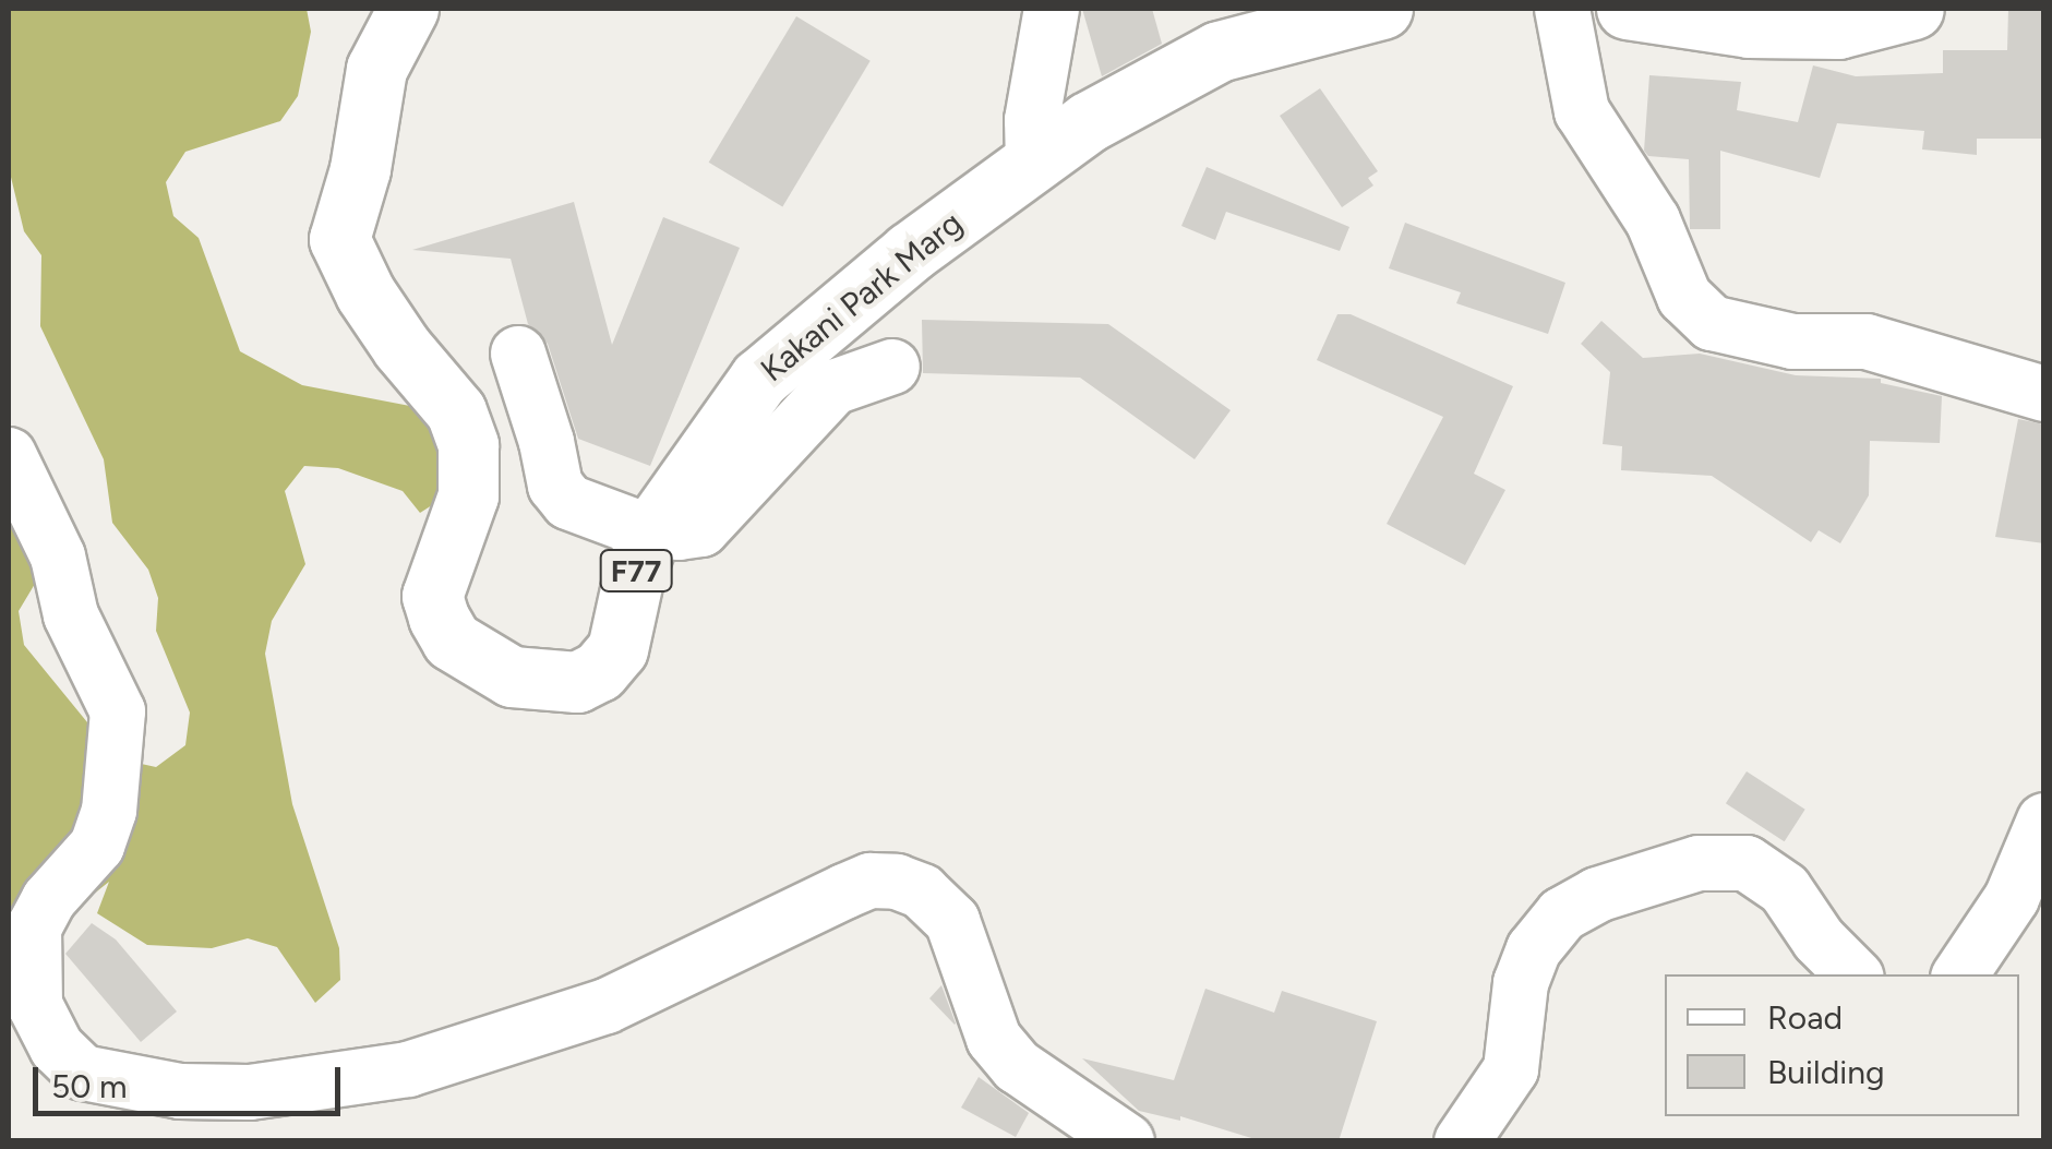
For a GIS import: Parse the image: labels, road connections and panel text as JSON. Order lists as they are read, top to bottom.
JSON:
{
  "streets": {
    "main road": ["Kakani Park Marg", "F77"]
  },
  "legend": ["Road", "Building"],
  "scale_bar": "50 m"
}
